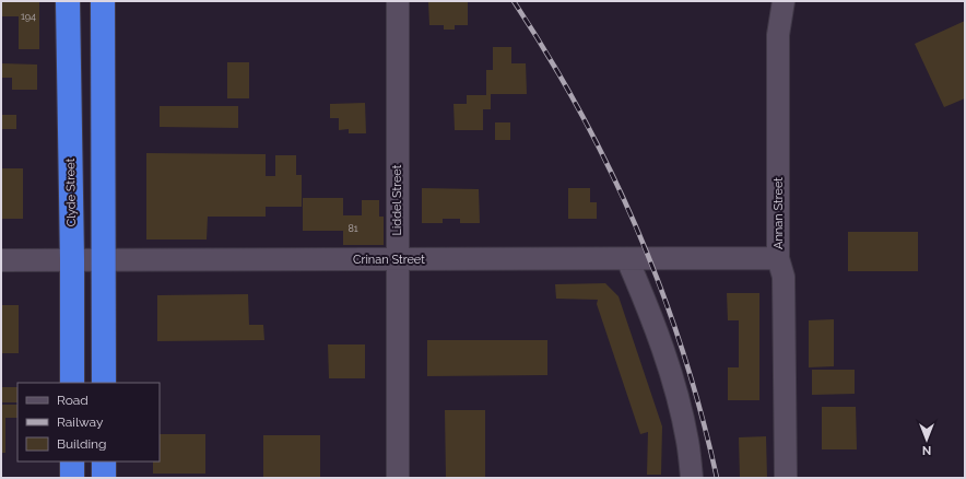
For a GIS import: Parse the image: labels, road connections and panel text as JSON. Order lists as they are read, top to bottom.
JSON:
{
  "streets": {
    "highway": ["Clyde Street"],
    "street": ["Liddel Street", "Annan Street", "Crinan Street"]
  },
  "crossings": [
    ["Clyde Street", "Crinan Street"],
    ["Liddel Street", "Crinan Street"],
    ["Annan Street", "Crinan Street"]
  ],
  "house_numbers": ["194", "81"],
  "legend": ["Road", "Railway", "Building"],
  "north": "bottom"
}
